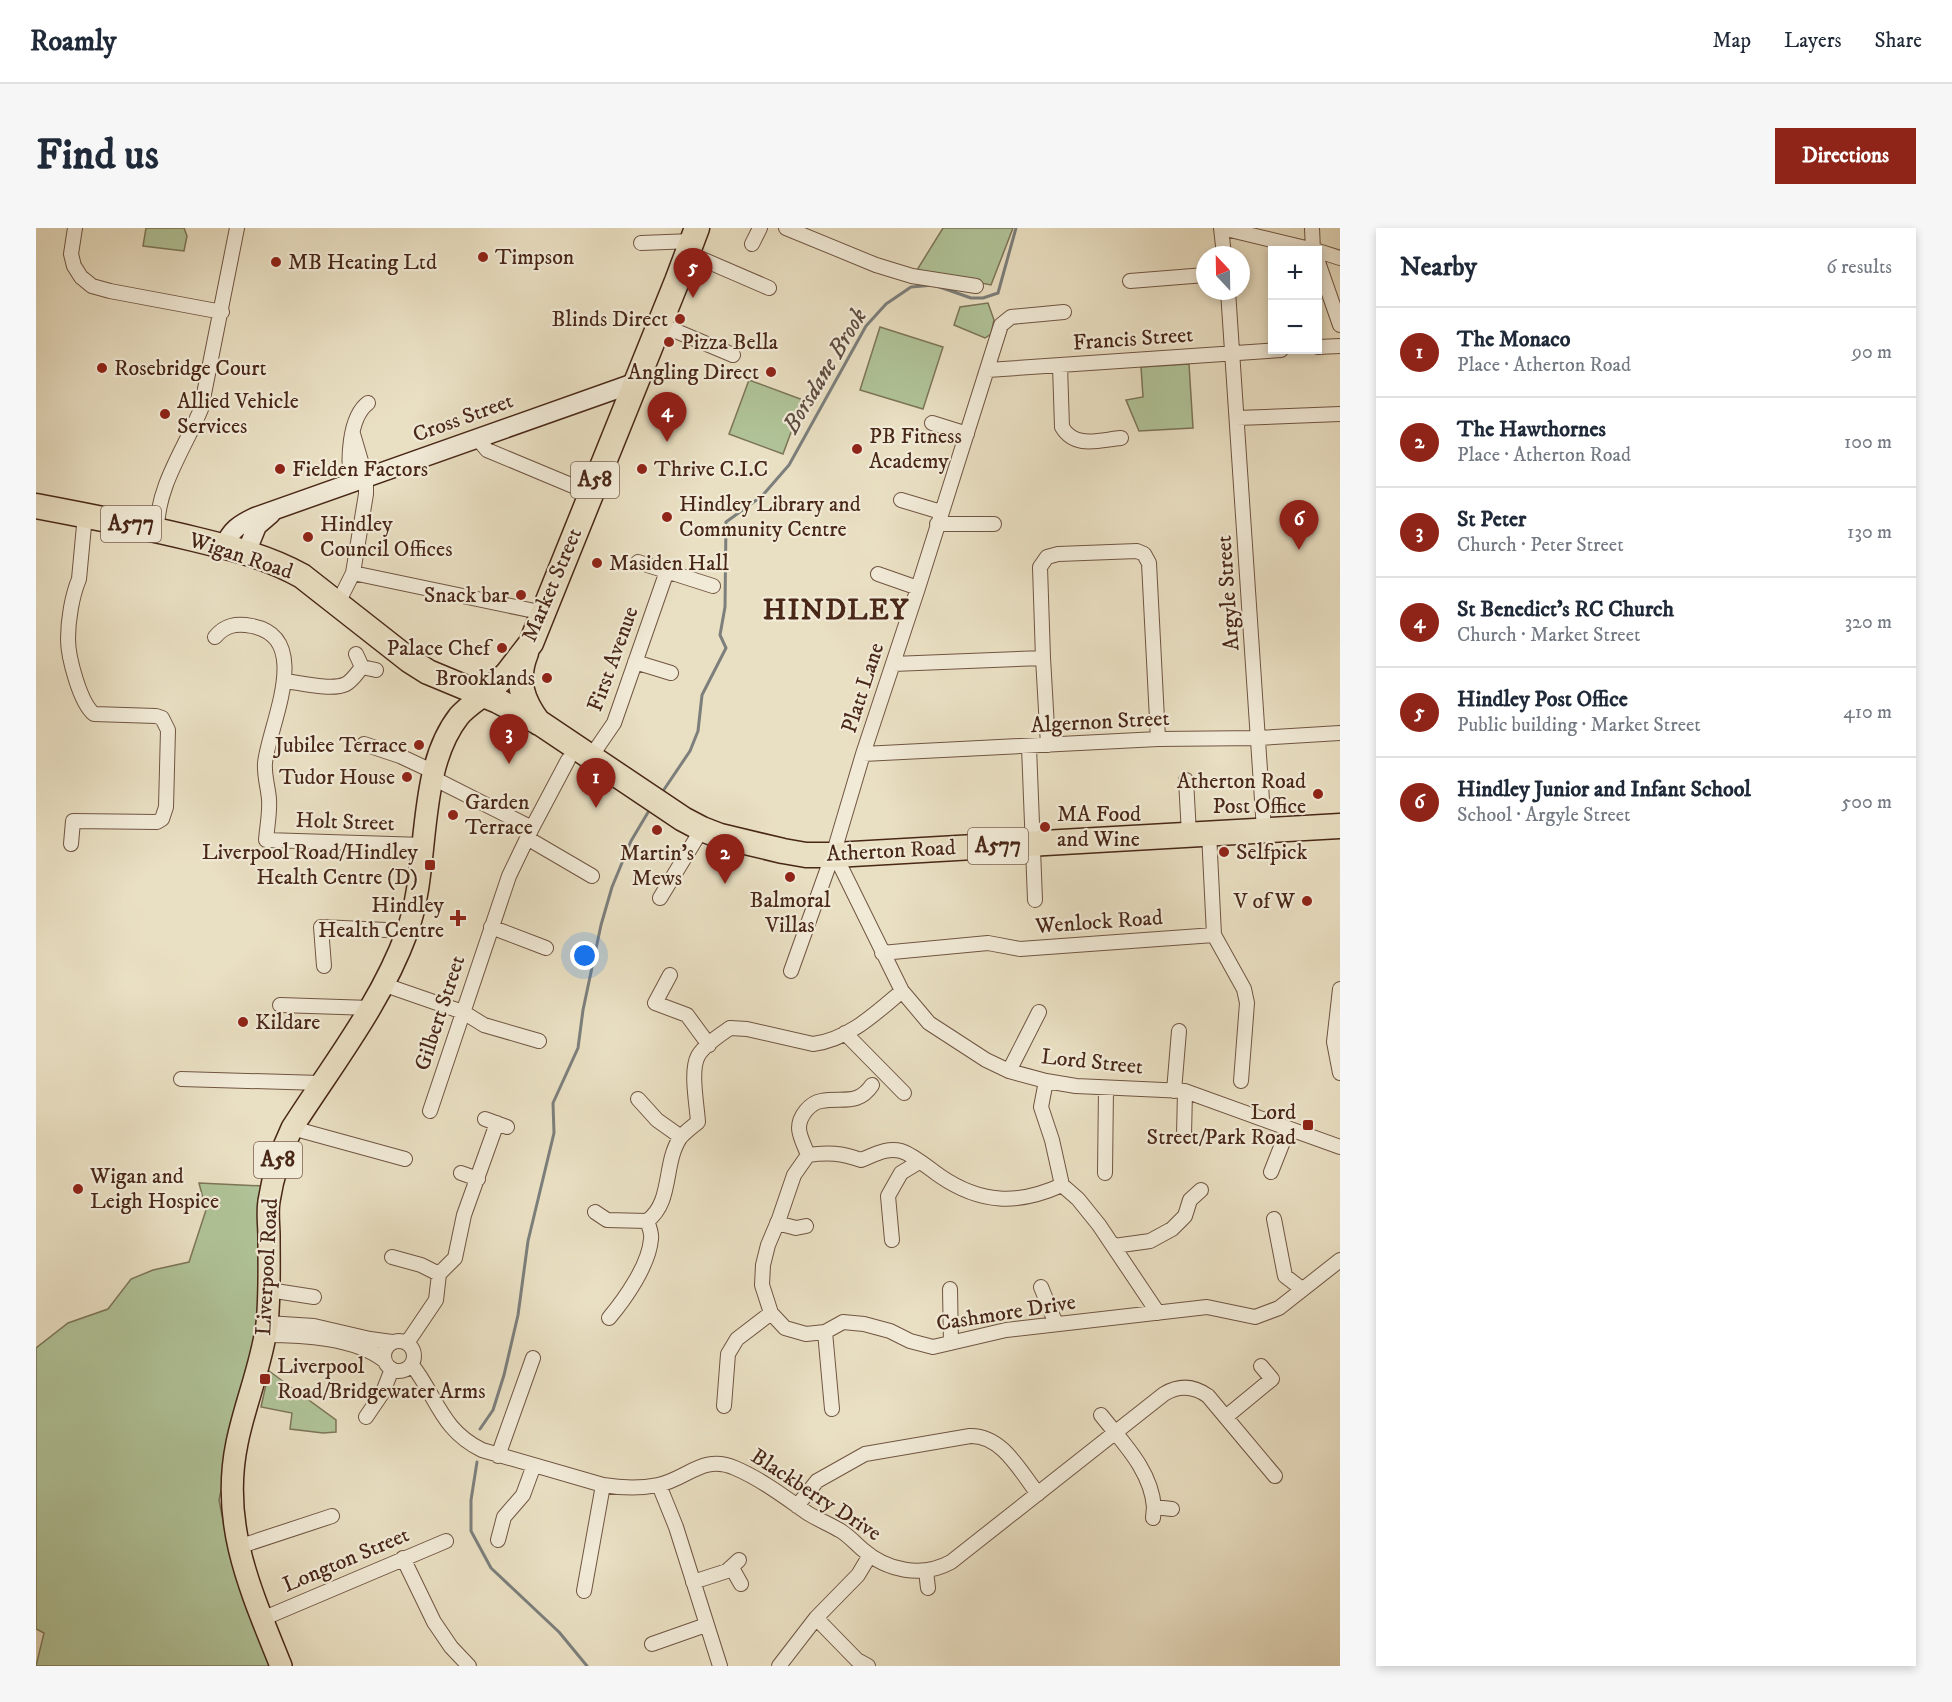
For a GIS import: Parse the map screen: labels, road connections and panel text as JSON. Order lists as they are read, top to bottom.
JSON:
{
  "streets": {
    "highway": [
      "A58",
      "A577",
      "Wigan Road",
      "Market Street",
      "Atherton Road"
    ],
    "main road": ["Cross Street", "Liverpool Road"],
    "street": [
      "Francis Street",
      "Argyle Street",
      "First Avenue",
      "Platt Lane",
      "Algernon Street",
      "Holt Street",
      "Wenlock Road",
      "Gilbert Street",
      "Lord Street",
      "Cashmore Drive",
      "Blackberry Drive",
      "Longton Street"
    ]
  },
  "crossings": [
    ["Francis Street", "Argyle Street"],
    ["Francis Street", "Platt Lane"],
    ["Cross Street", "Wigan Road"],
    ["Cross Street", "Market Street"],
    ["Wigan Road", "Market Street"],
    ["Wigan Road", "Atherton Road"],
    ["Wigan Road", "Liverpool Road"],
    ["Market Street", "Atherton Road"],
    ["Market Street", "Liverpool Road"],
    ["Argyle Street", "Algernon Street"],
    ["Argyle Street", "Atherton Road"],
    ["First Avenue", "Atherton Road"],
    ["First Avenue", "Gilbert Street"],
    ["Platt Lane", "Algernon Street"],
    ["Platt Lane", "Atherton Road"],
    ["Platt Lane", "Lord Street"],
    ["Holt Street", "Liverpool Road"],
    ["Atherton Road", "Lord Street"],
    ["Atherton Road", "Liverpool Road"],
    ["Wenlock Road", "Lord Street"],
    ["Liverpool Road", "Longton Street"]
  ],
  "districts": ["HINDLEY"],
  "water": ["Borsdane Brook"],
  "places": {
    "other": [
      "Timpson",
      "MB Heating Ltd",
      "Blinds Direct",
      "Pizza Bella",
      "Rosebridge Court",
      "Angling Direct",
      "Allied Vehicle Services",
      "PB Fitness Academy",
      "Fielden Factors",
      "Thrive C.I.C",
      "Hindley Library and Community Centre",
      "Hindley Council Offices",
      "Masiden Hall",
      "Snack bar",
      "Palace Chef",
      "Brooklands",
      "Jubilee Terrace",
      "Tudor House",
      "Atherton Road Post Office",
      "Garden Terrace",
      "MA Food and Wine",
      "Martin's Mews",
      "Selfpick",
      "Balmoral Villas",
      "V of W",
      "Kildare",
      "Wigan and Leigh Hospice"
    ],
    "transit": ["Liverpool Road/Hindley Health Centre (D)", "Lord Street/Park Road", "Liverpool Road/Bridgewater Arms"],
    "health": ["Hindley Health Centre"]
  },
  "north": "top",
  "page": {
    "header": "Roamly",
    "nav": ["Map", "Layers", "Share"],
    "buttons": "Directions",
    "title": "Find us",
    "heading": ["Nearby", "6 results"],
    "map_buttons": ["+", "−"],
    "pins": [
      "5",
      "4",
      "6",
      "3",
      "1",
      "2"
    ],
    "list": [
      {
        "mark": "1",
        "name": "The Monaco",
        "note": "Place · Atherton Road",
        "value": "90 m"
      },
      {
        "mark": "2",
        "name": "The Hawthornes",
        "note": "Place · Atherton Road",
        "value": "100 m"
      },
      {
        "mark": "3",
        "name": "St Peter",
        "note": "Church · Peter Street",
        "value": "130 m"
      },
      {
        "mark": "4",
        "name": "St Benedict's RC Church",
        "note": "Church · Market Street",
        "value": "320 m"
      },
      {
        "mark": "5",
        "name": "Hindley Post Office",
        "note": "Public building · Market Street",
        "value": "410 m"
      },
      {
        "mark": "6",
        "name": "Hindley Junior and Infant School",
        "note": "School · Argyle Street",
        "value": "500 m"
      }
    ]
  }
}
